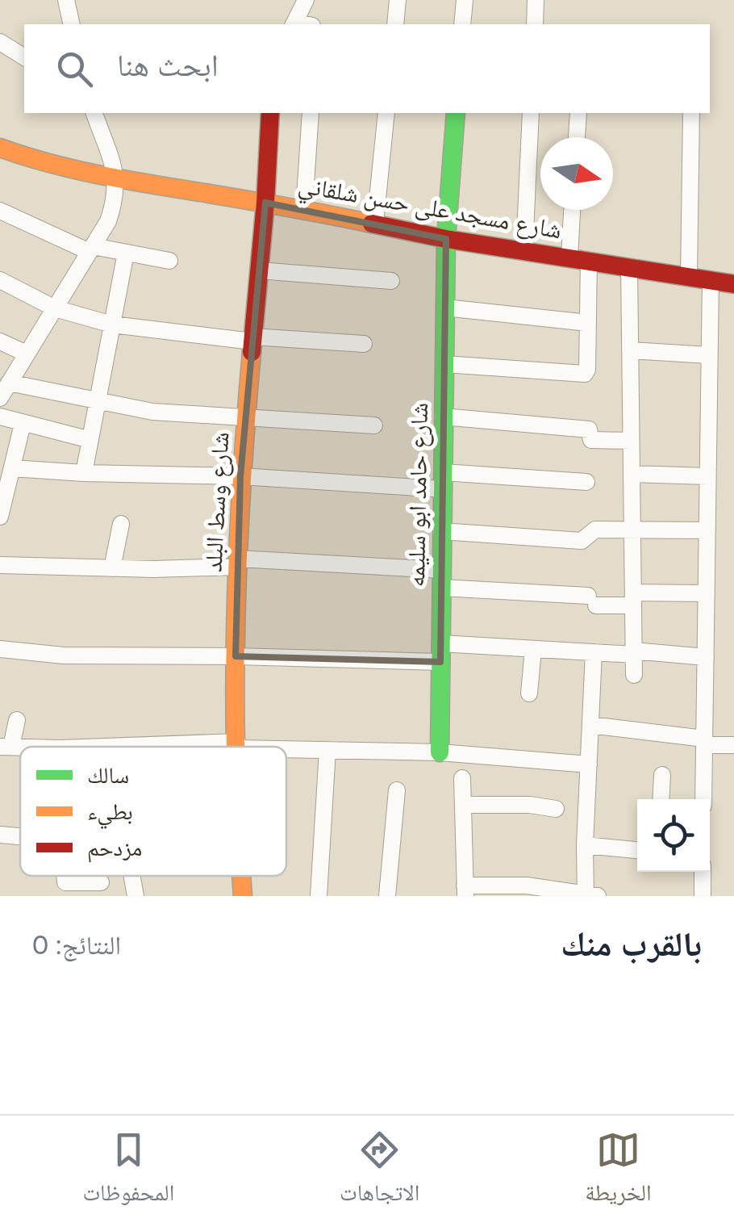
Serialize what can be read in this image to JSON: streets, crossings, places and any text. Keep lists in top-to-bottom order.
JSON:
{
  "streets": {
    "street": ["شارع مسجد على حسن شلقاني", "شارع حامد ابو سليمه", "شارع وسط البلد"]
  },
  "crossings": [
    ["شارع مسجد على حسن شلقاني", "شارع حامد ابو سليمه"],
    ["شارع مسجد على حسن شلقاني", "شارع وسط البلد"]
  ],
  "legend": ["سالك", "بطيء", "مزدحم"],
  "north": "right",
  "page": {
    "search": "ابحث هنا",
    "heading": ["بالقرب منك", "النتائج: 0"],
    "nav": ["الخريطة", "الاتجاهات", "المحفوظات"]
  }
}
